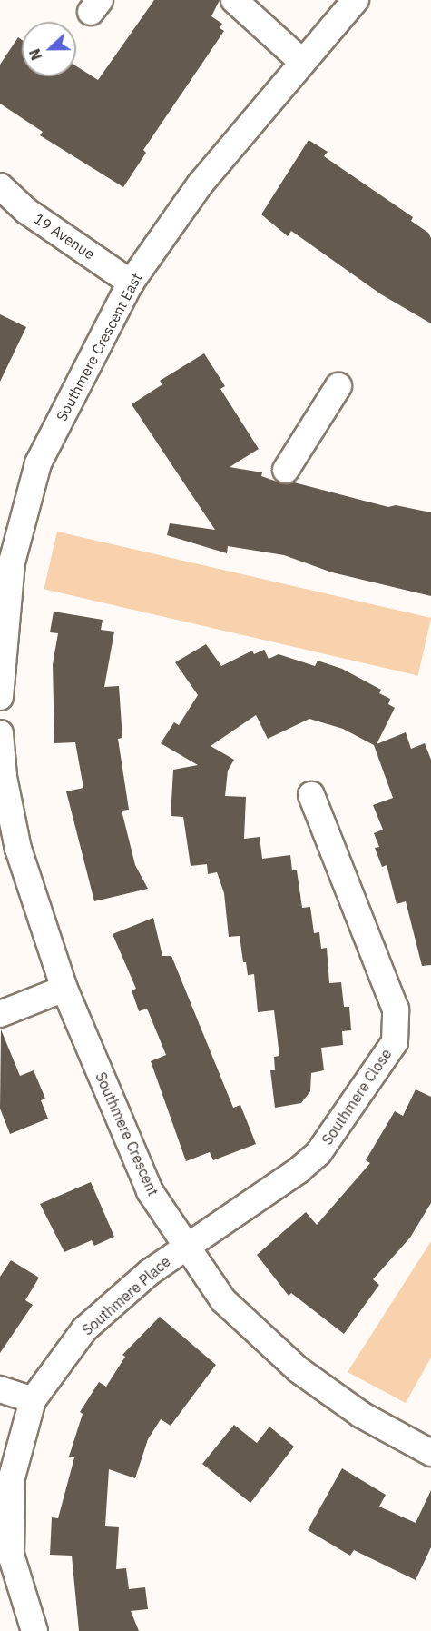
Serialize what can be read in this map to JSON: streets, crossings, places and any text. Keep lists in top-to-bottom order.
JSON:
{
  "streets": {
    "street": [
      "19 Avenue",
      "Southmere Crescent East",
      "Southmere Close",
      "Southmere Crescent",
      "Southmere Place"
    ]
  },
  "crossings": [
    ["19 Avenue", "Southmere Crescent East"],
    ["Southmere Close", "Southmere Crescent"],
    ["Southmere Close", "Southmere Place"],
    ["Southmere Crescent", "Southmere Place"]
  ],
  "north": "left"
}
